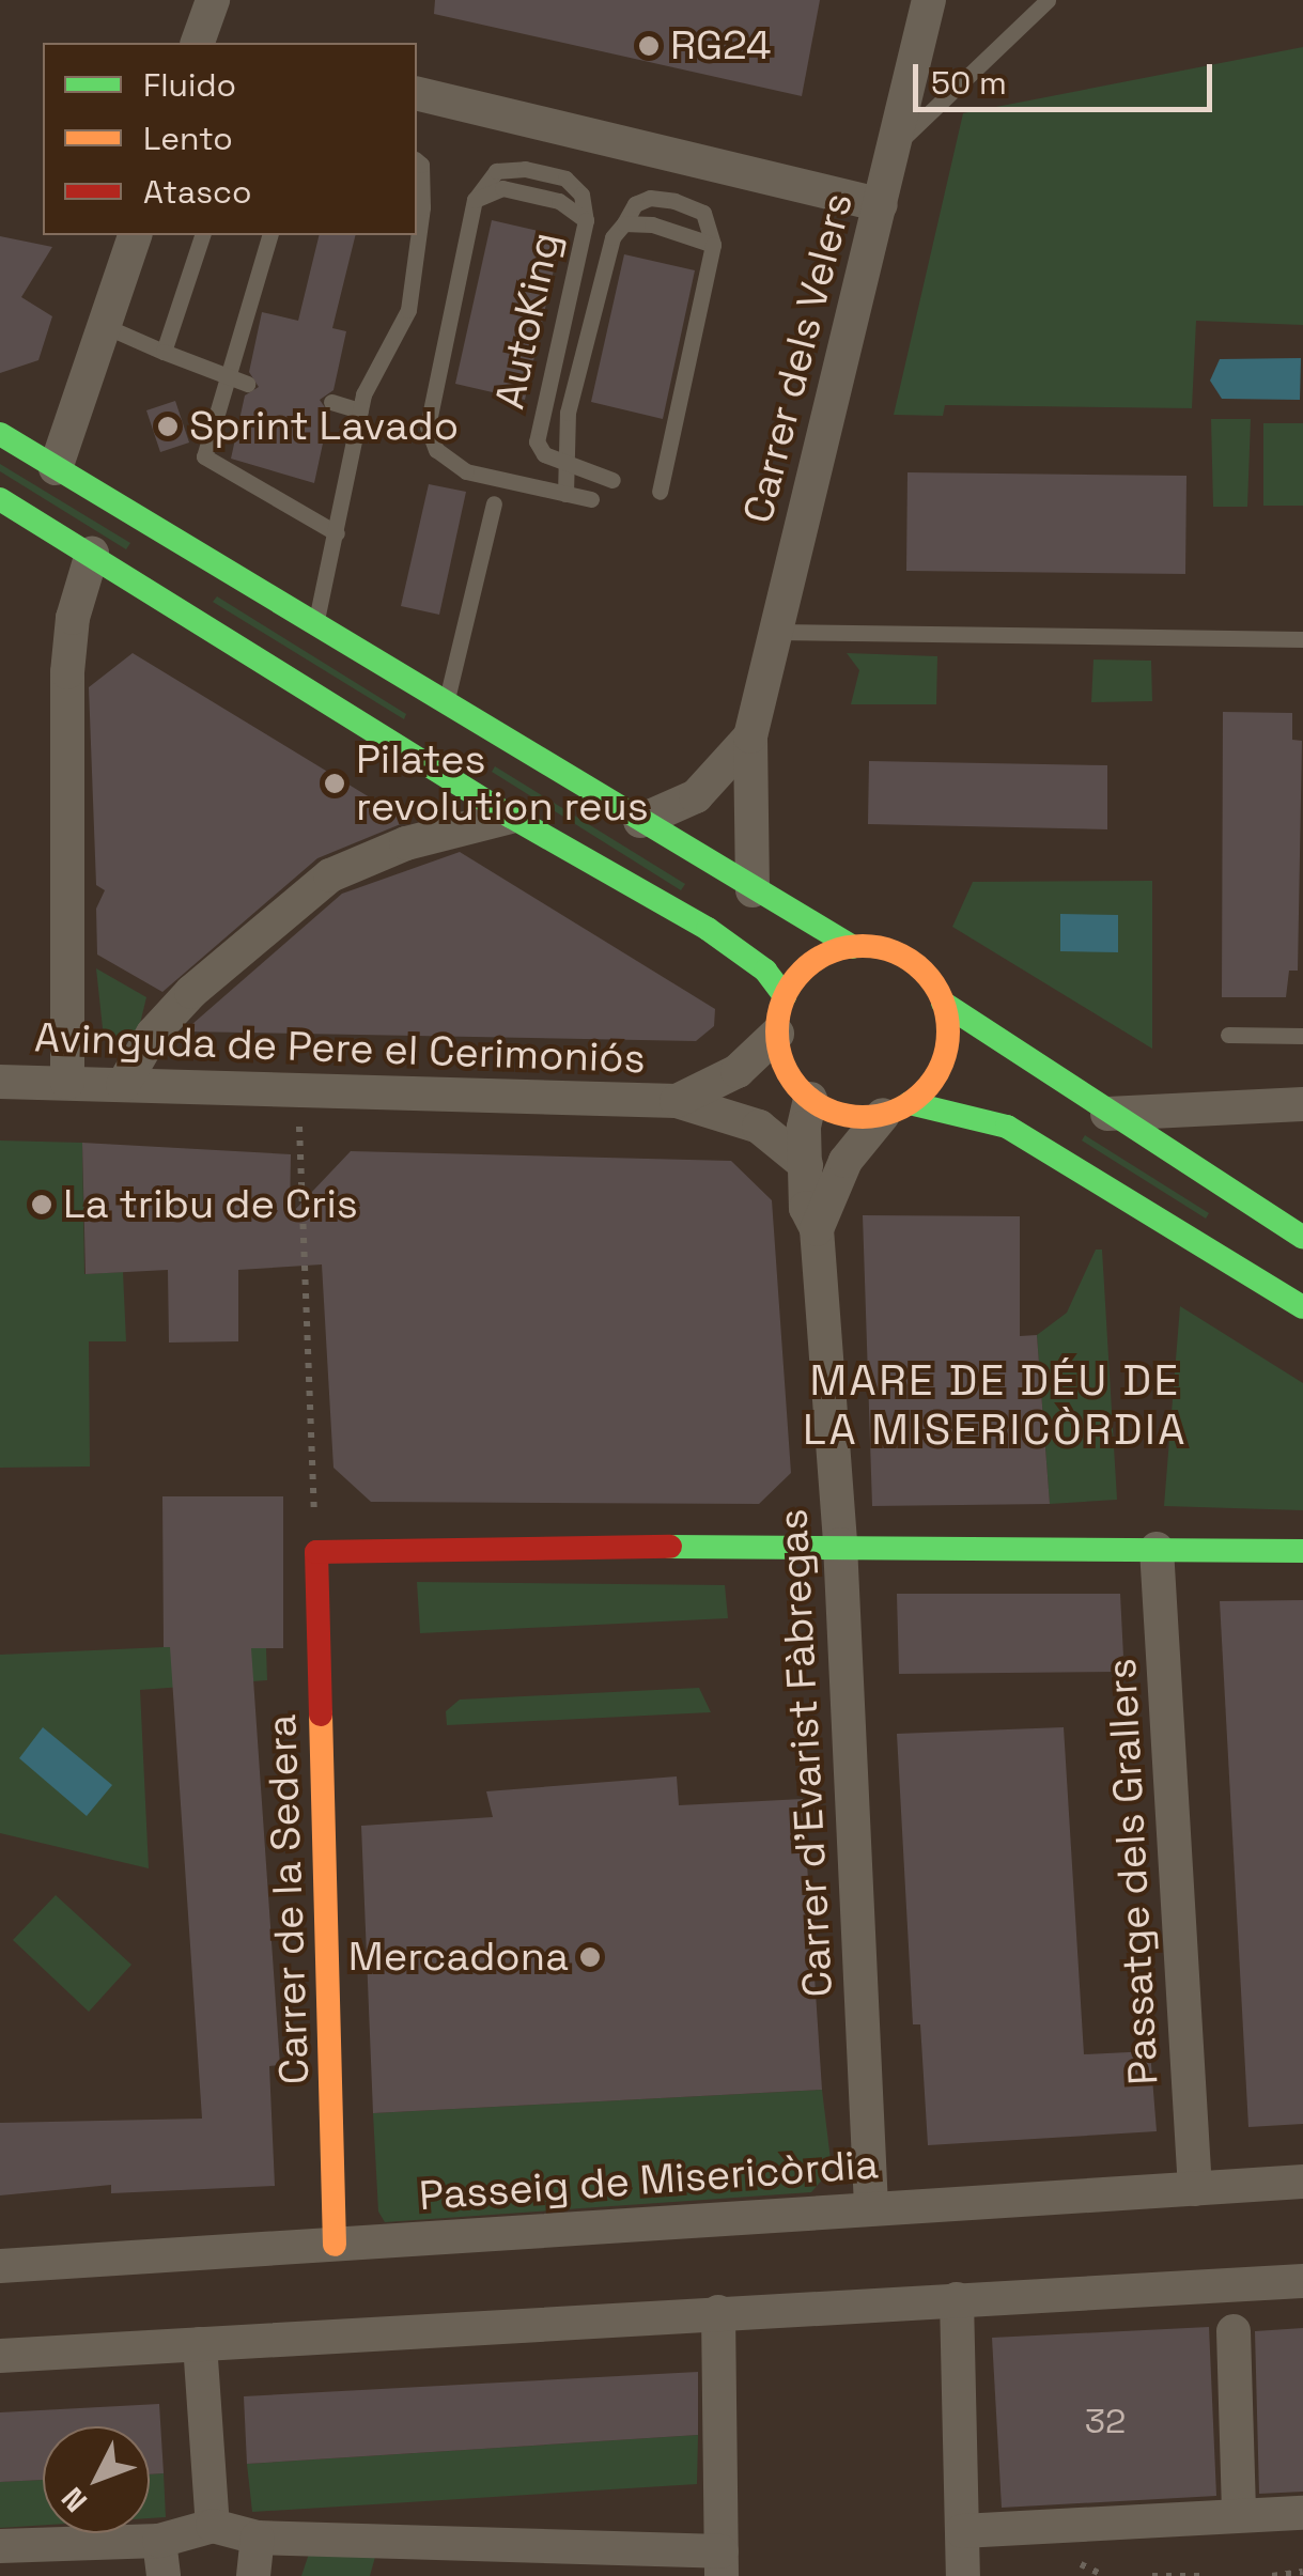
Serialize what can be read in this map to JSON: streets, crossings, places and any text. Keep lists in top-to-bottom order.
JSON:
{
  "streets": {
    "main road": ["Carrer de la Sedera"],
    "street": [
      "Carrer dels Velers",
      "Avinguda de Pere el Cerimoniós",
      "Carrer d'Evarist Fàbregas",
      "Passatge dels Grallers",
      "Passeig de Misericòrdia"
    ],
    "lane": ["AutoKing"]
  },
  "crossings": [
    ["Avinguda de Pere el Cerimoniós", "Carrer d'Evarist Fàbregas"],
    ["Carrer d'Evarist Fàbregas", "Passeig de Misericòrdia"],
    ["Passatge dels Grallers", "Passeig de Misericòrdia"],
    ["Carrer de la Sedera", "Passeig de Misericòrdia"]
  ],
  "districts": ["MARE DE DÉU DE LA MISERICÒRDIA"],
  "places": [
    "RG24",
    "Sprint Lavado",
    "Pilates revolution reus",
    "La tribu de Cris",
    "Mercadona"
  ],
  "house_numbers": ["32"],
  "legend": ["Fluido", "Lento", "Atasco"],
  "scale_bar": "50 m",
  "north": "bottom left"
}
